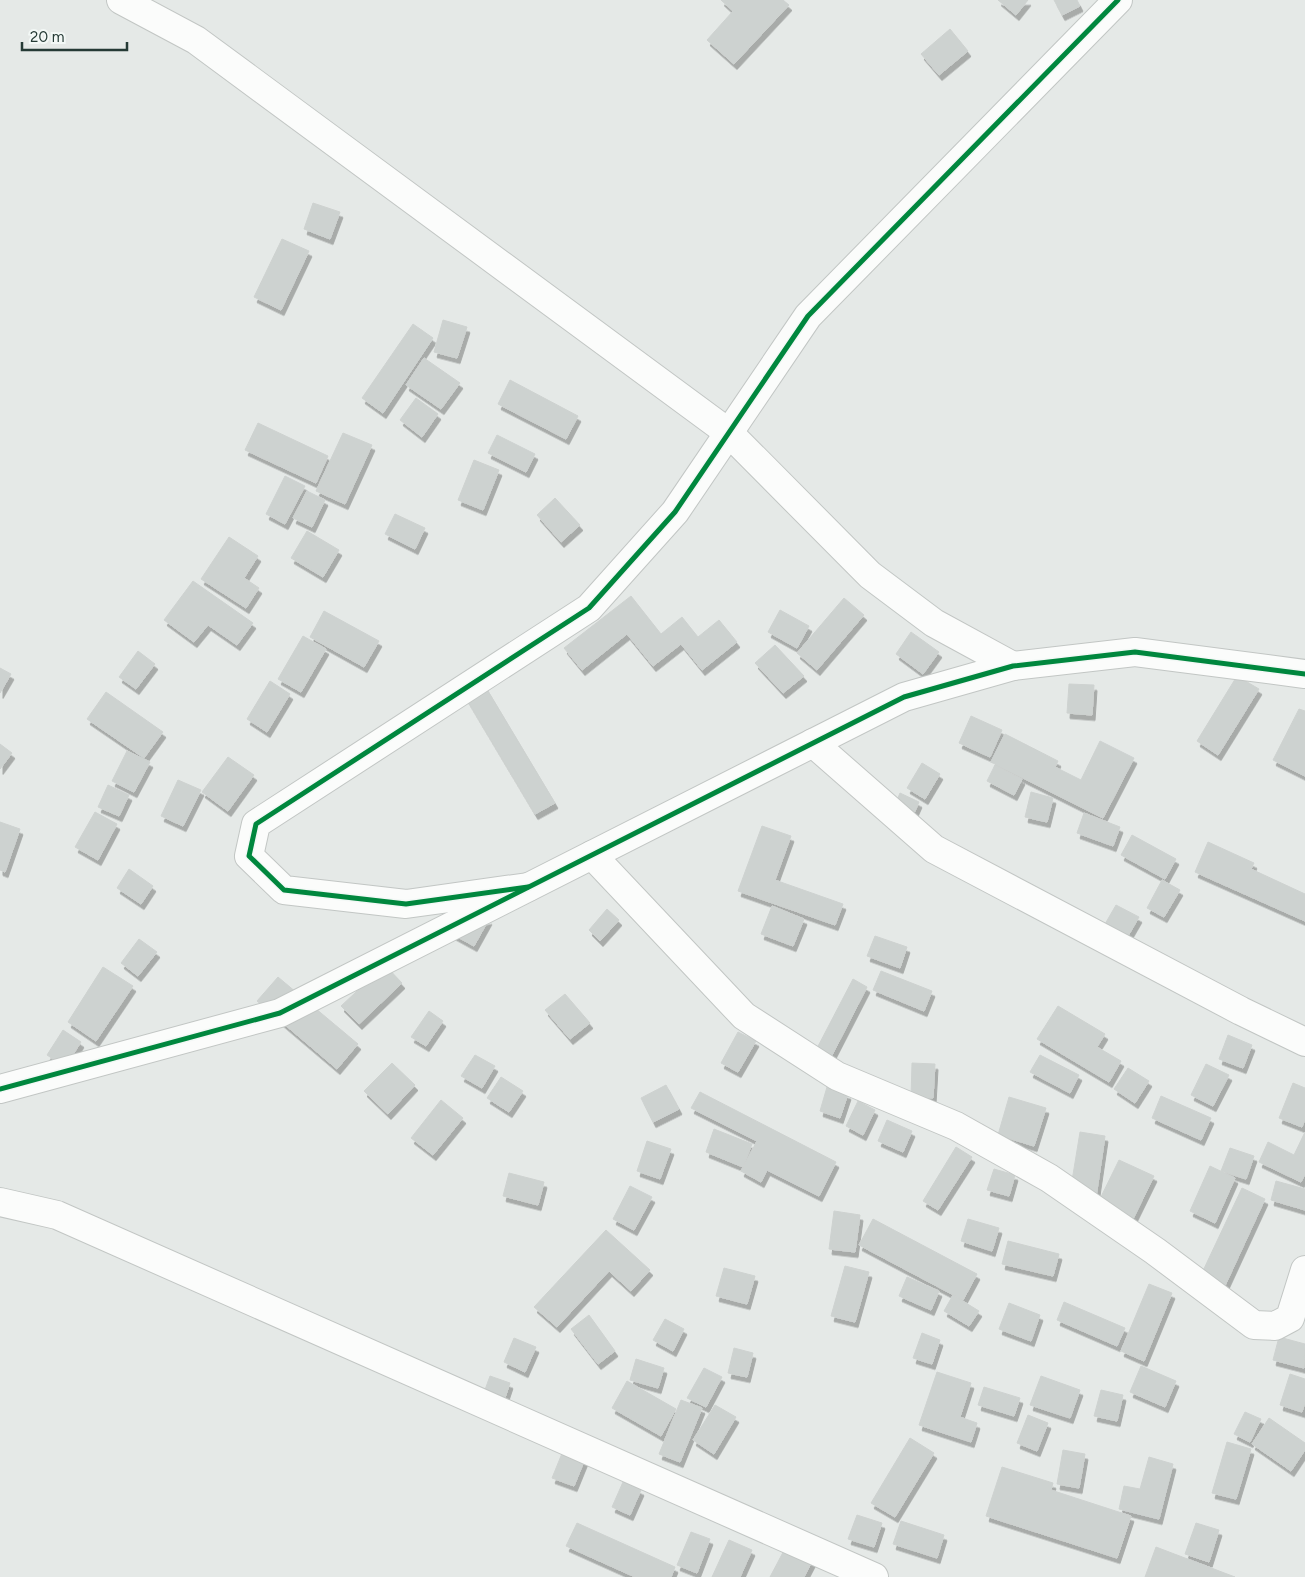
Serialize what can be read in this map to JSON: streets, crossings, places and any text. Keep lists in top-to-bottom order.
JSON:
{
  "scale_bar": "20 m"
}
